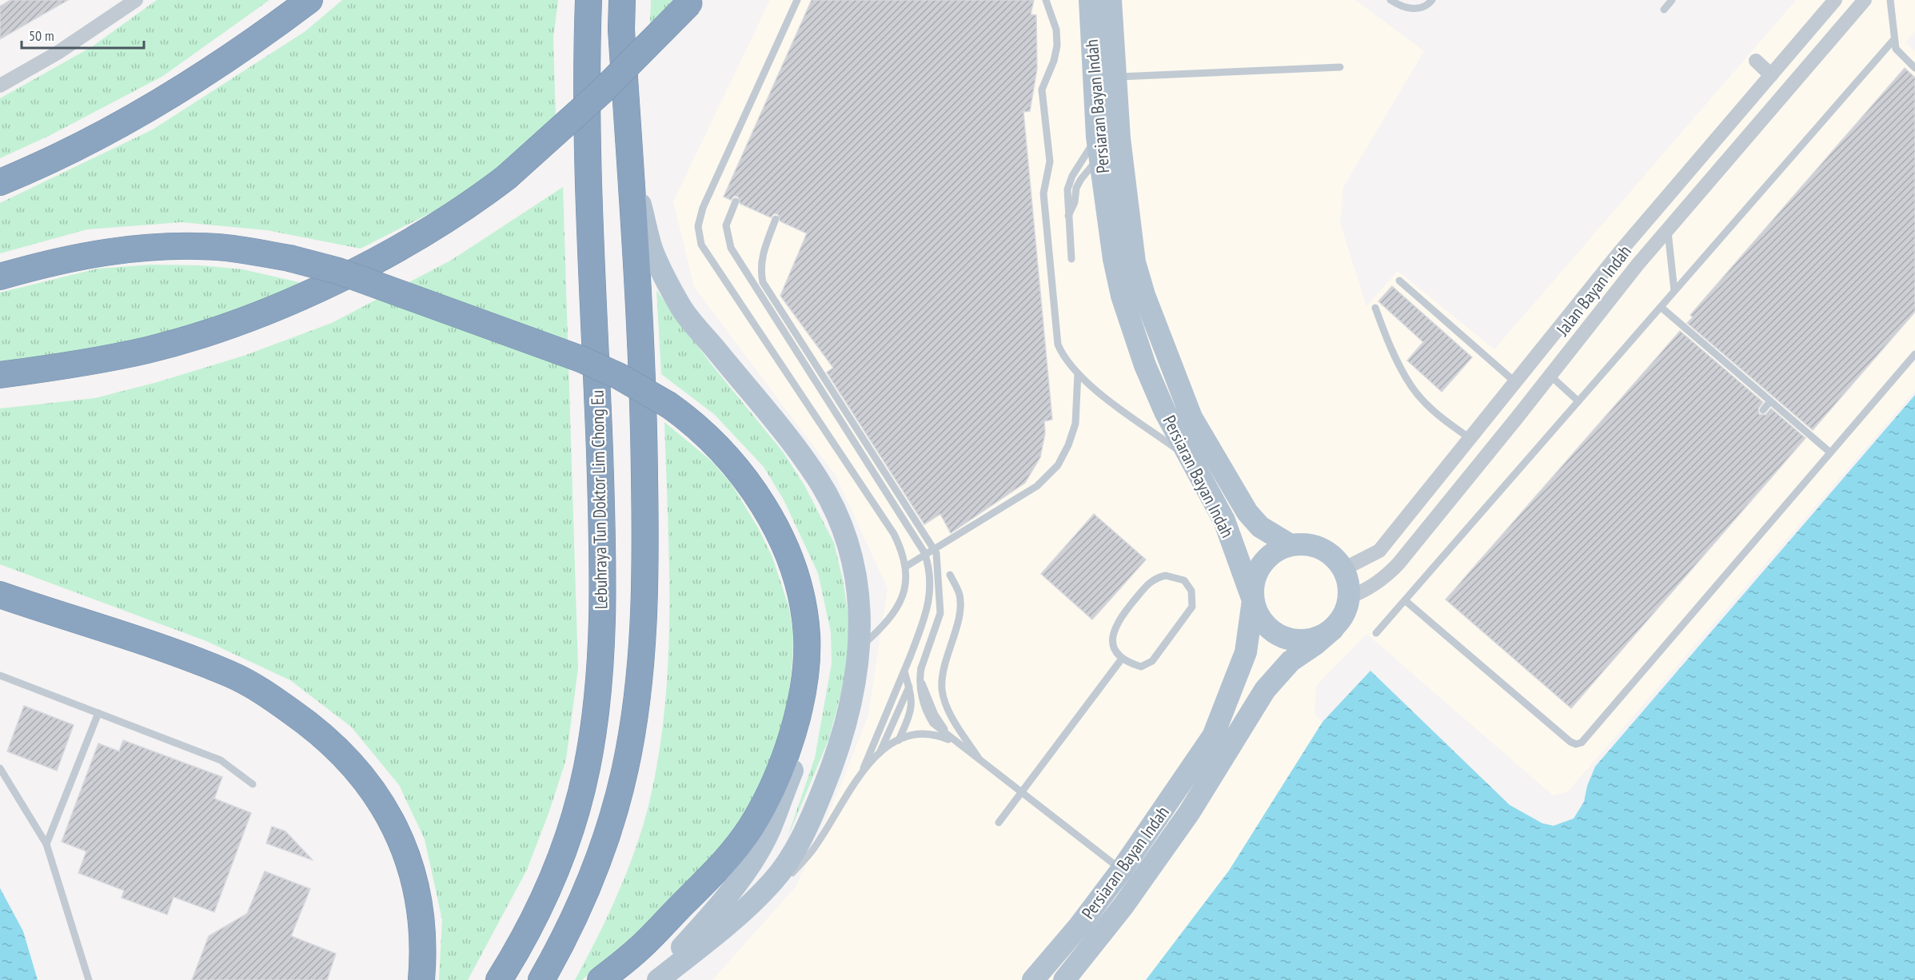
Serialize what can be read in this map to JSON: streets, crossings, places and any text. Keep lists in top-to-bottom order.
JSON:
{
  "streets": {
    "highway": ["Lebuhraya Tun Doktor Lim Chong Eu"],
    "main road": ["Persiaran Bayan Indah"],
    "street": ["Jalan Bayan Indah"]
  },
  "crossings": [
    ["Persiaran Bayan Indah", "Jalan Bayan Indah"]
  ],
  "scale_bar": "50 m"
}
